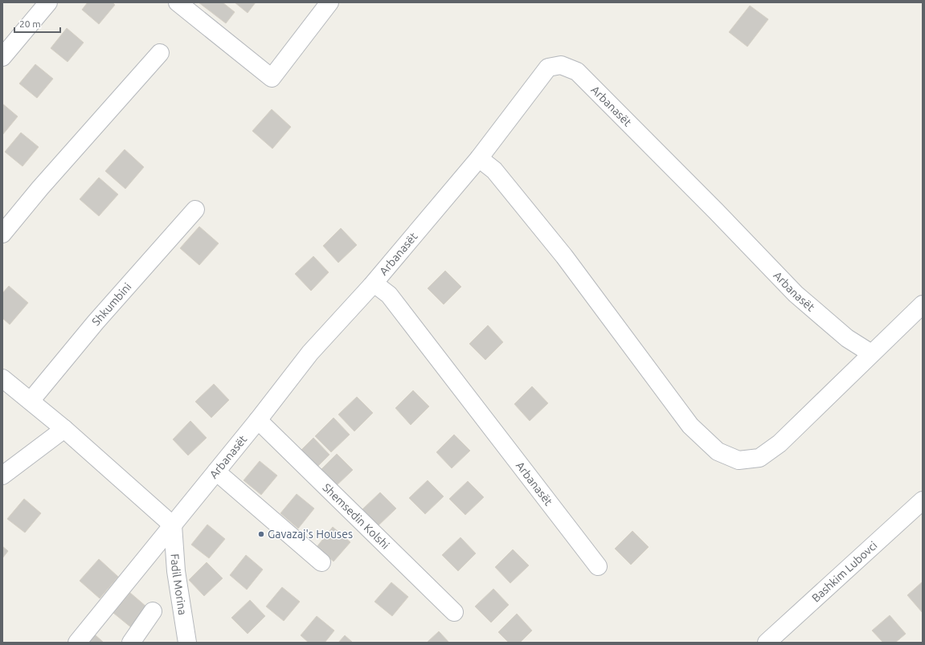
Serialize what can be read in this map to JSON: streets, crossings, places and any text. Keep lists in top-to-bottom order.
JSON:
{
  "streets": {
    "street": [
      "Arbanasët",
      "Shkumbini",
      "Shemsedin Kolshi",
      "Bashkim Lubovci",
      "Fadil Morina"
    ]
  },
  "crossings": [
    ["Arbanasët", "Shemsedin Kolshi"],
    ["Arbanasët", "Fadil Morina"]
  ],
  "places": ["Gavazaj's Houses"],
  "scale_bar": "20 m"
}
